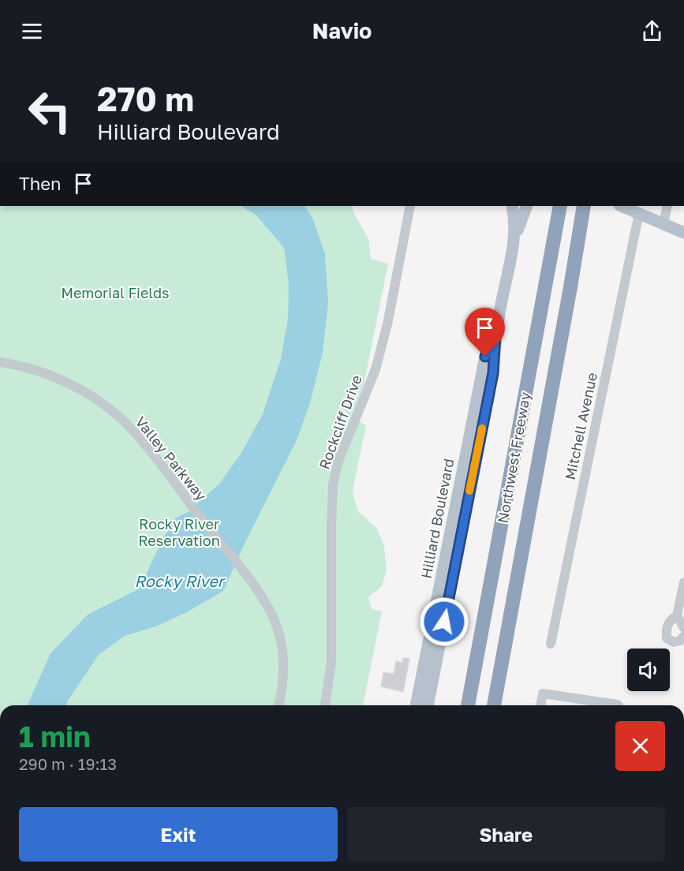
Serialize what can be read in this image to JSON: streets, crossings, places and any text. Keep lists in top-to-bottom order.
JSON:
{
  "streets": {
    "highway": ["Northwest Freeway"],
    "main road": ["Hilliard Boulevard"],
    "street": ["Rockcliff Drive", "Mitchell Avenue", "Valley Parkway"]
  },
  "water": ["Rocky River"],
  "parks": ["Memorial Fields", "Rocky River Reservation"],
  "page": {
    "header": "Navio",
    "turn": ["270 m", "Hilliard Boulevard"],
    "then": "Then",
    "heading": ["1 min", "290 m · 19:13"],
    "buttons": ["Exit", "Share"]
  }
}
